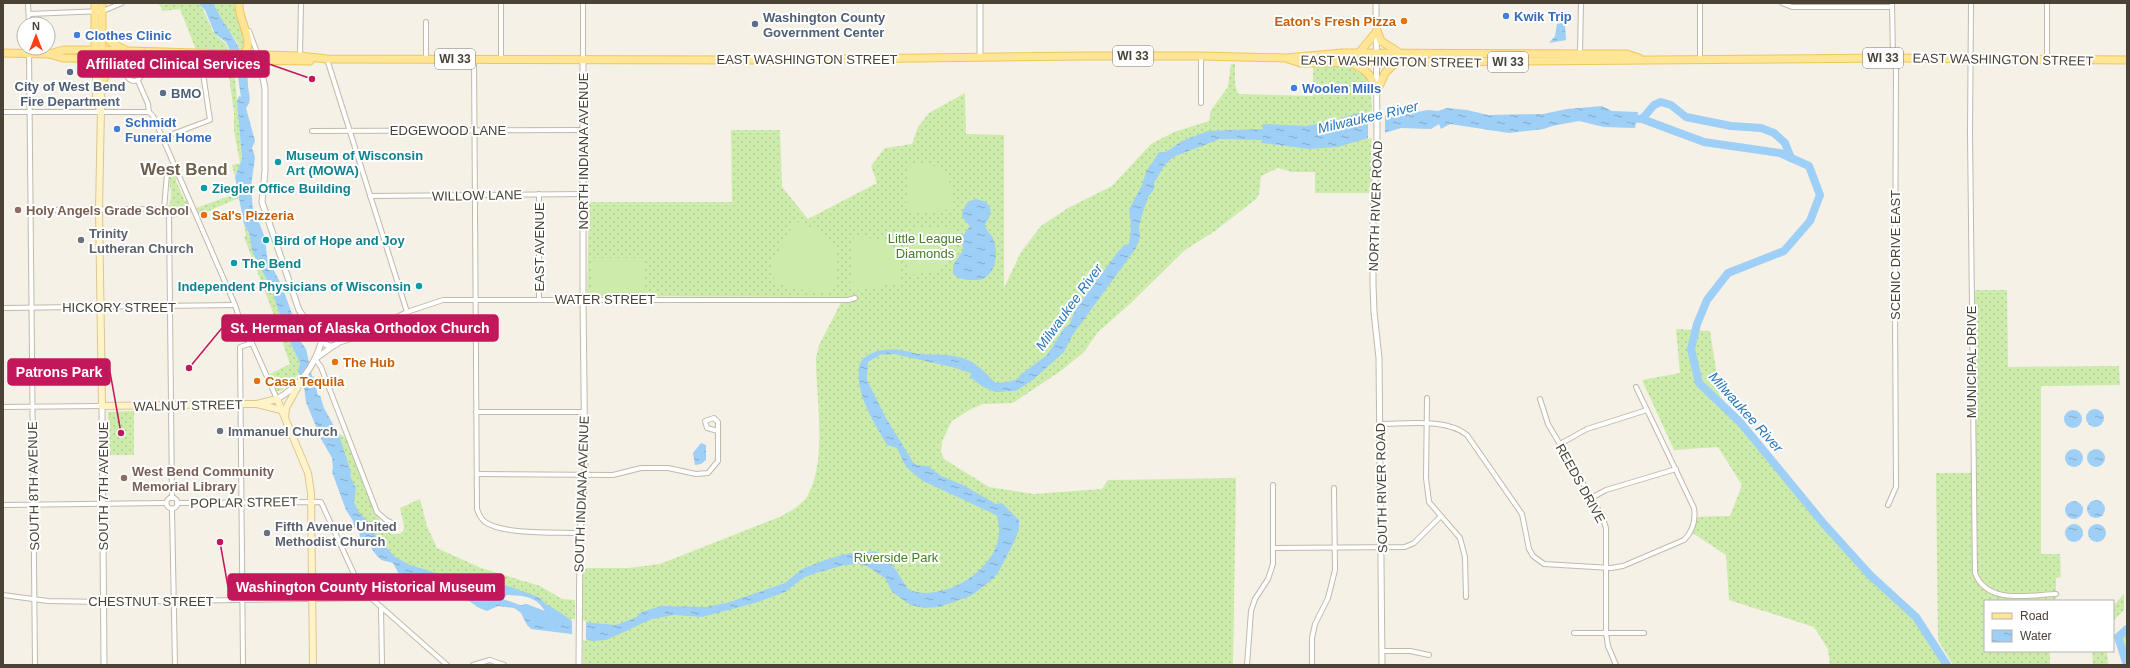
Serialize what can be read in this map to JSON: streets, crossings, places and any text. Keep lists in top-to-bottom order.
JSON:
{
  "streets": {
    "main road": [
      "WI 33",
      "EAST WASHINGTON STREET",
      "WALNUT STREET",
      "SOUTH 7TH AVENUE"
    ],
    "street": [
      "EDGEWOOD LANE",
      "NORTH INDIANA AVENUE",
      "WILLOW LANE",
      "NORTH RIVER ROAD",
      "EAST AVENUE",
      "SCENIC DRIVE EAST",
      "WATER STREET",
      "HICKORY STREET",
      "MUNICIPAL DRIVE",
      "REEDS DRIVE",
      "SOUTH 8TH AVENUE",
      "SOUTH RIVER ROAD",
      "SOUTH INDIANA AVENUE",
      "POPLAR STREET",
      "CHESTNUT STREET"
    ]
  },
  "crossings": [
    ["WI 33", "EAST WASHINGTON STREET"],
    ["EAST WASHINGTON STREET", "NORTH INDIANA AVENUE"],
    ["EAST WASHINGTON STREET", "NORTH RIVER ROAD"],
    ["EAST WASHINGTON STREET", "SCENIC DRIVE EAST"],
    ["EAST WASHINGTON STREET", "MUNICIPAL DRIVE"],
    ["EDGEWOOD LANE", "NORTH INDIANA AVENUE"],
    ["NORTH INDIANA AVENUE", "WILLOW LANE"],
    ["NORTH INDIANA AVENUE", "WATER STREET"],
    ["NORTH INDIANA AVENUE", "SOUTH INDIANA AVENUE"],
    ["WILLOW LANE", "EAST AVENUE"],
    ["NORTH RIVER ROAD", "SOUTH RIVER ROAD"],
    ["EAST AVENUE", "WATER STREET"],
    ["WATER STREET", "SOUTH INDIANA AVENUE"],
    ["HICKORY STREET", "SOUTH 8TH AVENUE"],
    ["HICKORY STREET", "SOUTH 7TH AVENUE"],
    ["WALNUT STREET", "SOUTH 8TH AVENUE"],
    ["WALNUT STREET", "SOUTH 7TH AVENUE"],
    ["SOUTH 8TH AVENUE", "CHESTNUT STREET"],
    ["SOUTH 7TH AVENUE", "CHESTNUT STREET"]
  ],
  "districts": ["West Bend"],
  "water": ["Milwaukee River"],
  "parks": ["Little League Diamonds", "Riverside Park"],
  "places": [
    "Kwik Trip",
    "Eaton's Fresh Pizza",
    "Washington County Government Center",
    "Clothes Clinic",
    "City of West Bend Fire Department",
    "Affiliated Clinical Services",
    "Woolen Mills",
    "BMO",
    "Schmidt Funeral Home",
    "Museum of Wisconsin Art (MOWA)",
    "Ziegler Office Building",
    "Holy Angels Grade School",
    "Sal's Pizzeria",
    "Trinity Lutheran Church",
    "Bird of Hope and Joy",
    "The Bend",
    "Independent Physicians of Wisconsin",
    "The Hub",
    "St. Herman of Alaska Orthodox Church",
    "Casa Tequila",
    "Immanuel Church",
    "Patrons Park",
    "West Bend Community Memorial Library",
    "Fifth Avenue United Methodist Church",
    "Washington County Historical Museum"
  ],
  "legend": ["Road", "Water"],
  "north": "top"
}
